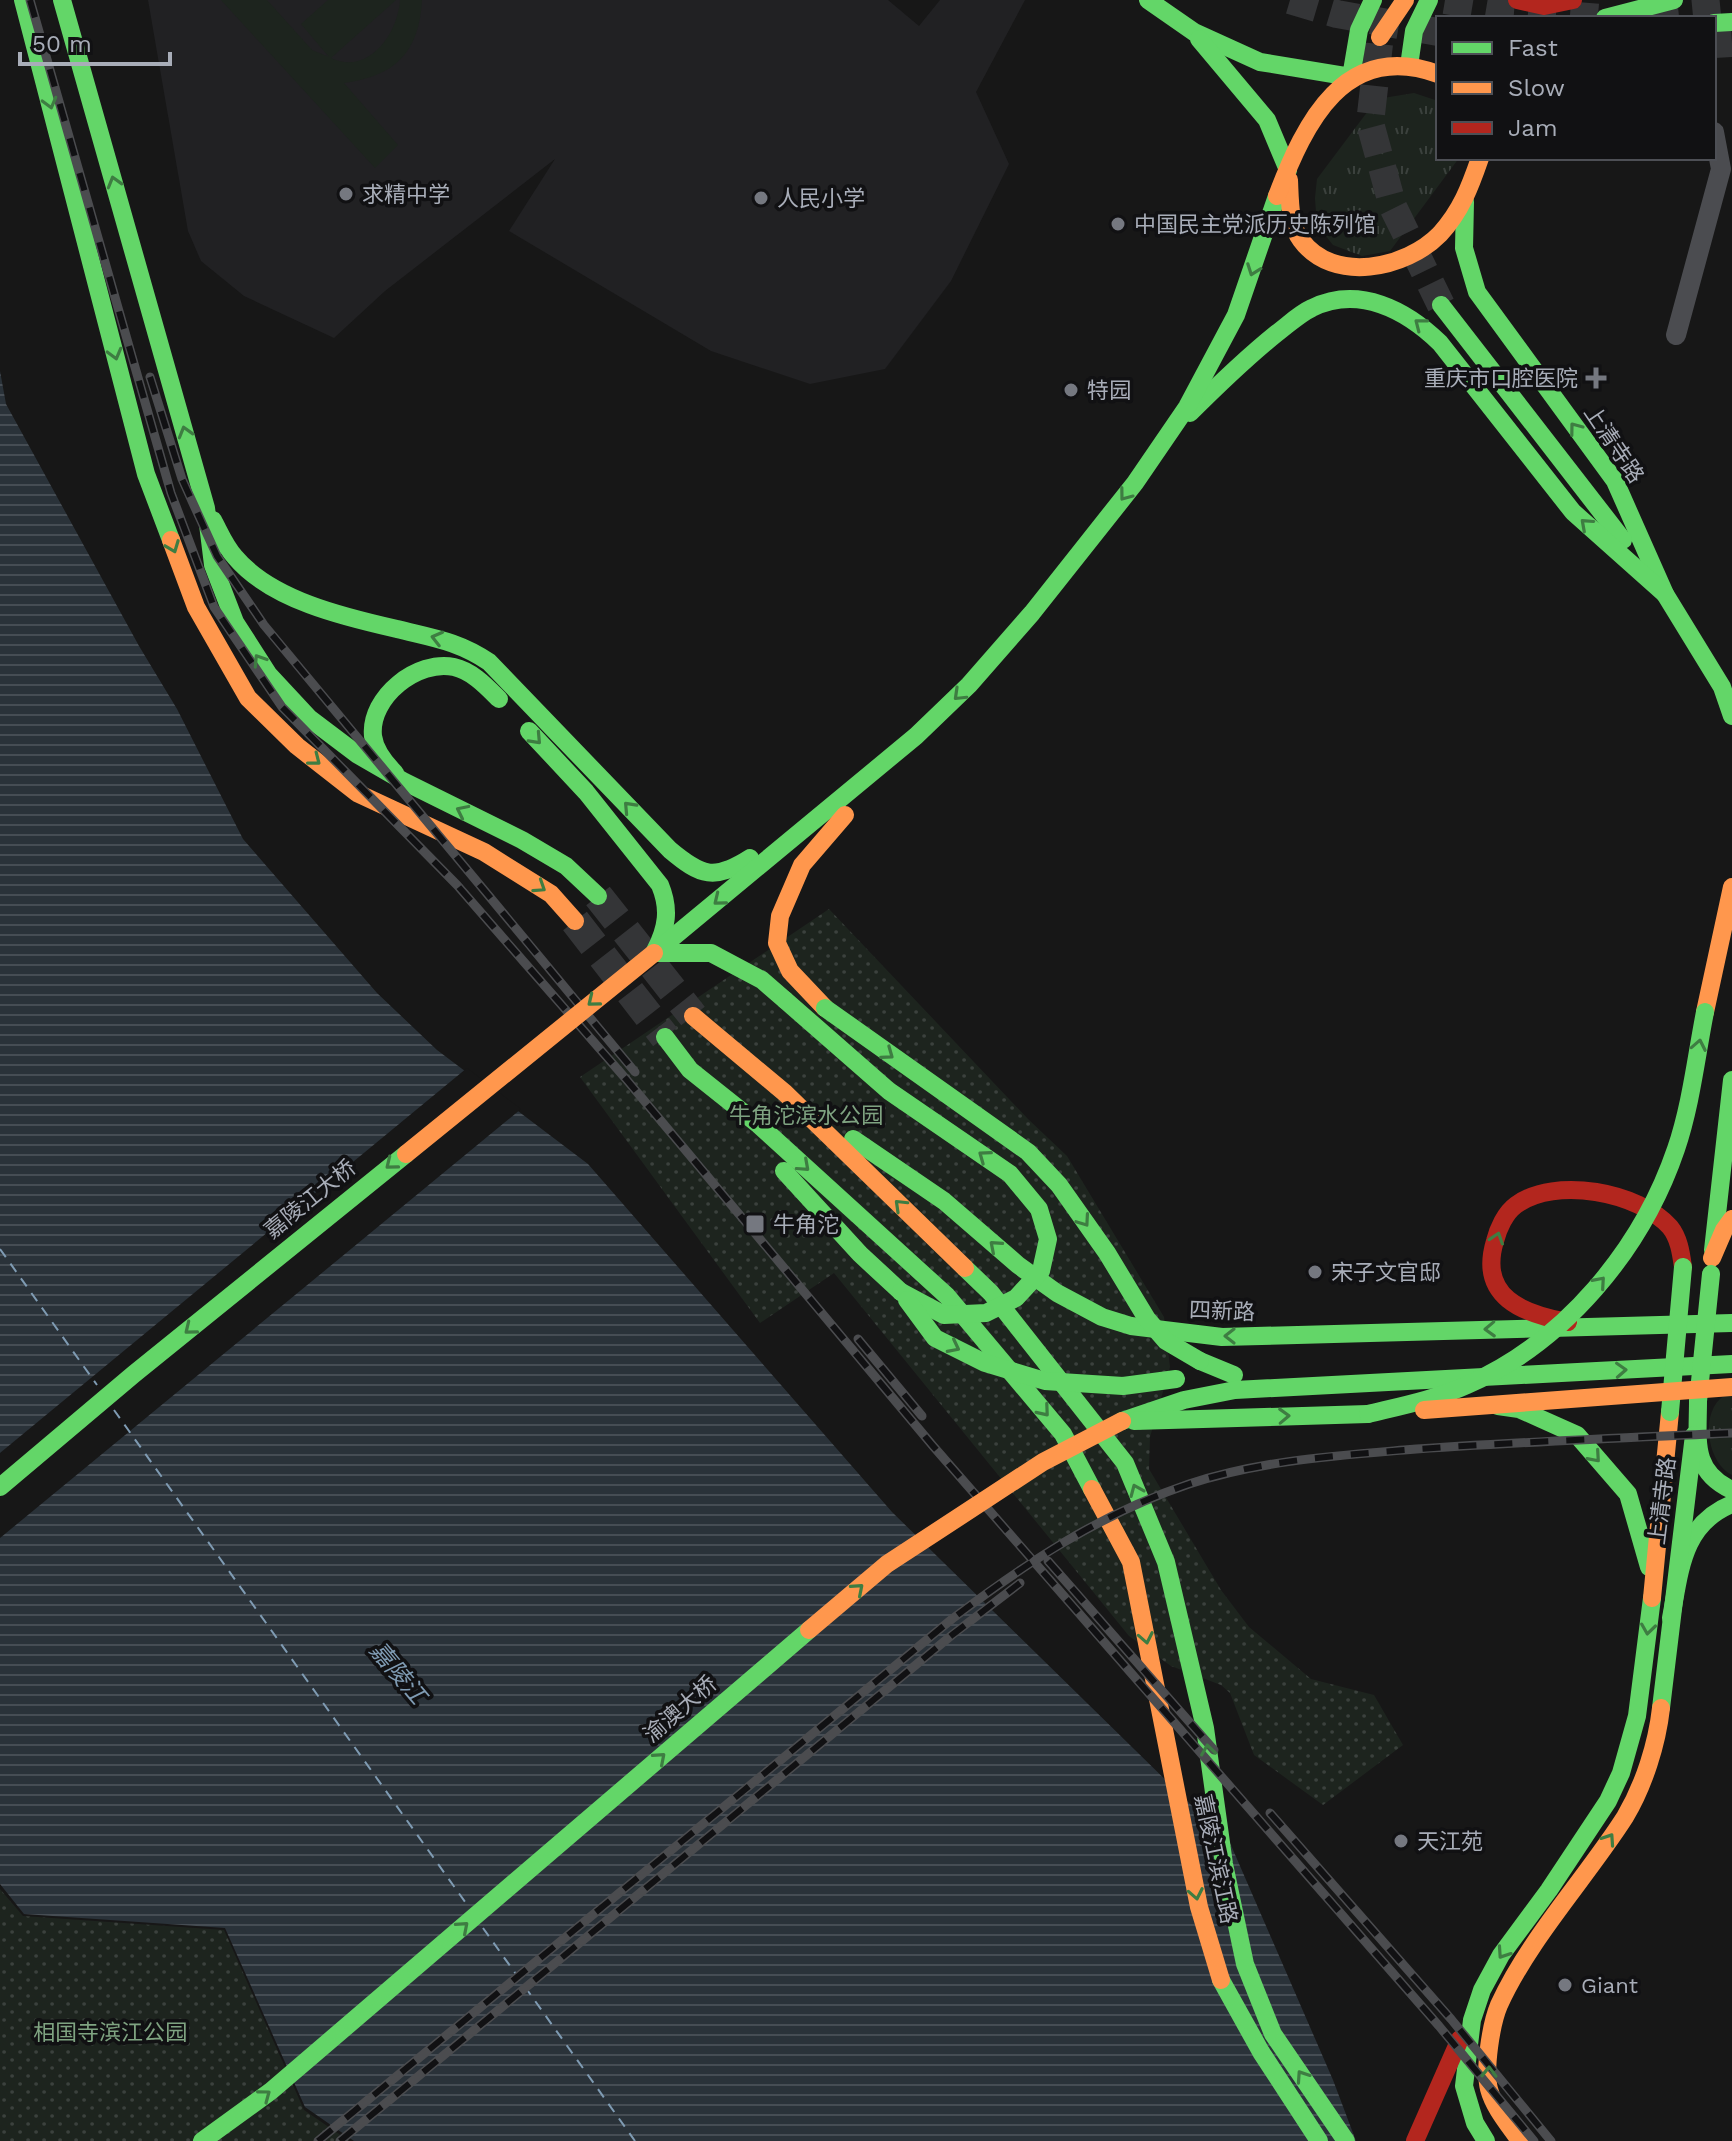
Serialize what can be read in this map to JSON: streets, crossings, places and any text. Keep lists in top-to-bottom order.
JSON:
{
  "streets": {
    "main road": [
      "上清寺路",
      "嘉陵江大桥",
      "四新路",
      "渝澳大桥",
      "嘉陵江滨江路"
    ]
  },
  "crossings": [
    ["上清寺路", "四新路"],
    ["四新路", "嘉陵江滨江路"]
  ],
  "one_way": ["嘉陵江大桥", "渝澳大桥"],
  "water": ["嘉陵江"],
  "parks": ["牛角沱滨水公园", "相国寺滨江公园"],
  "places": {
    "other": [
      "求精中学",
      "人民小学",
      "中国民主党派历史陈列馆",
      "特园",
      "宋子文官邸",
      "天江苑",
      "Giant"
    ],
    "health": ["重庆市口腔医院"],
    "transit": ["牛角沱"]
  },
  "legend": ["Fast", "Slow", "Jam"],
  "scale_bar": "50 m"
}
